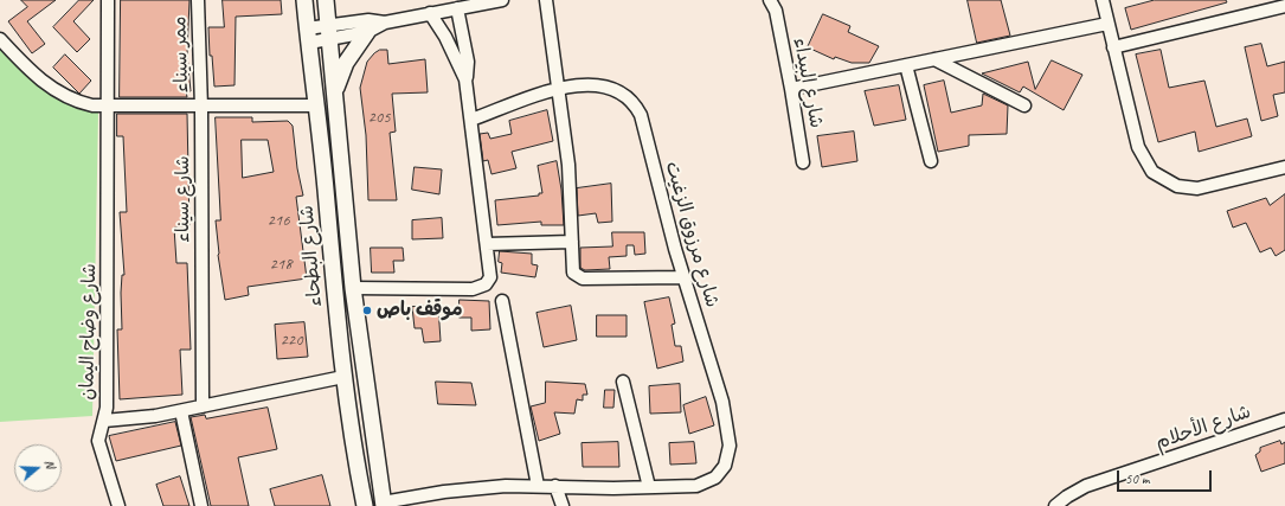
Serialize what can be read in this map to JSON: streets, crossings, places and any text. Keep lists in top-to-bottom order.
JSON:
{
  "streets": {
    "street": [
      "ممر سيناء",
      "شارع البيداء",
      "شارع سيناء",
      "شارع مرزوق الزغيت",
      "شارع البطحاء",
      "شارع وضاح اليمان",
      "شارع الأحلام"
    ]
  },
  "crossings": [
    ["ممر سيناء", "شارع سيناء"],
    ["شارع سيناء", "شارع وضاح اليمان"],
    ["شارع مرزوق الزغيت", "شارع البطحاء"],
    ["شارع البطحاء", "شارع وضاح اليمان"]
  ],
  "places": ["موقف باص"],
  "house_numbers": [
    "205",
    "216",
    "218",
    "220"
  ],
  "scale_bar": "50 m",
  "north": "right"
}
